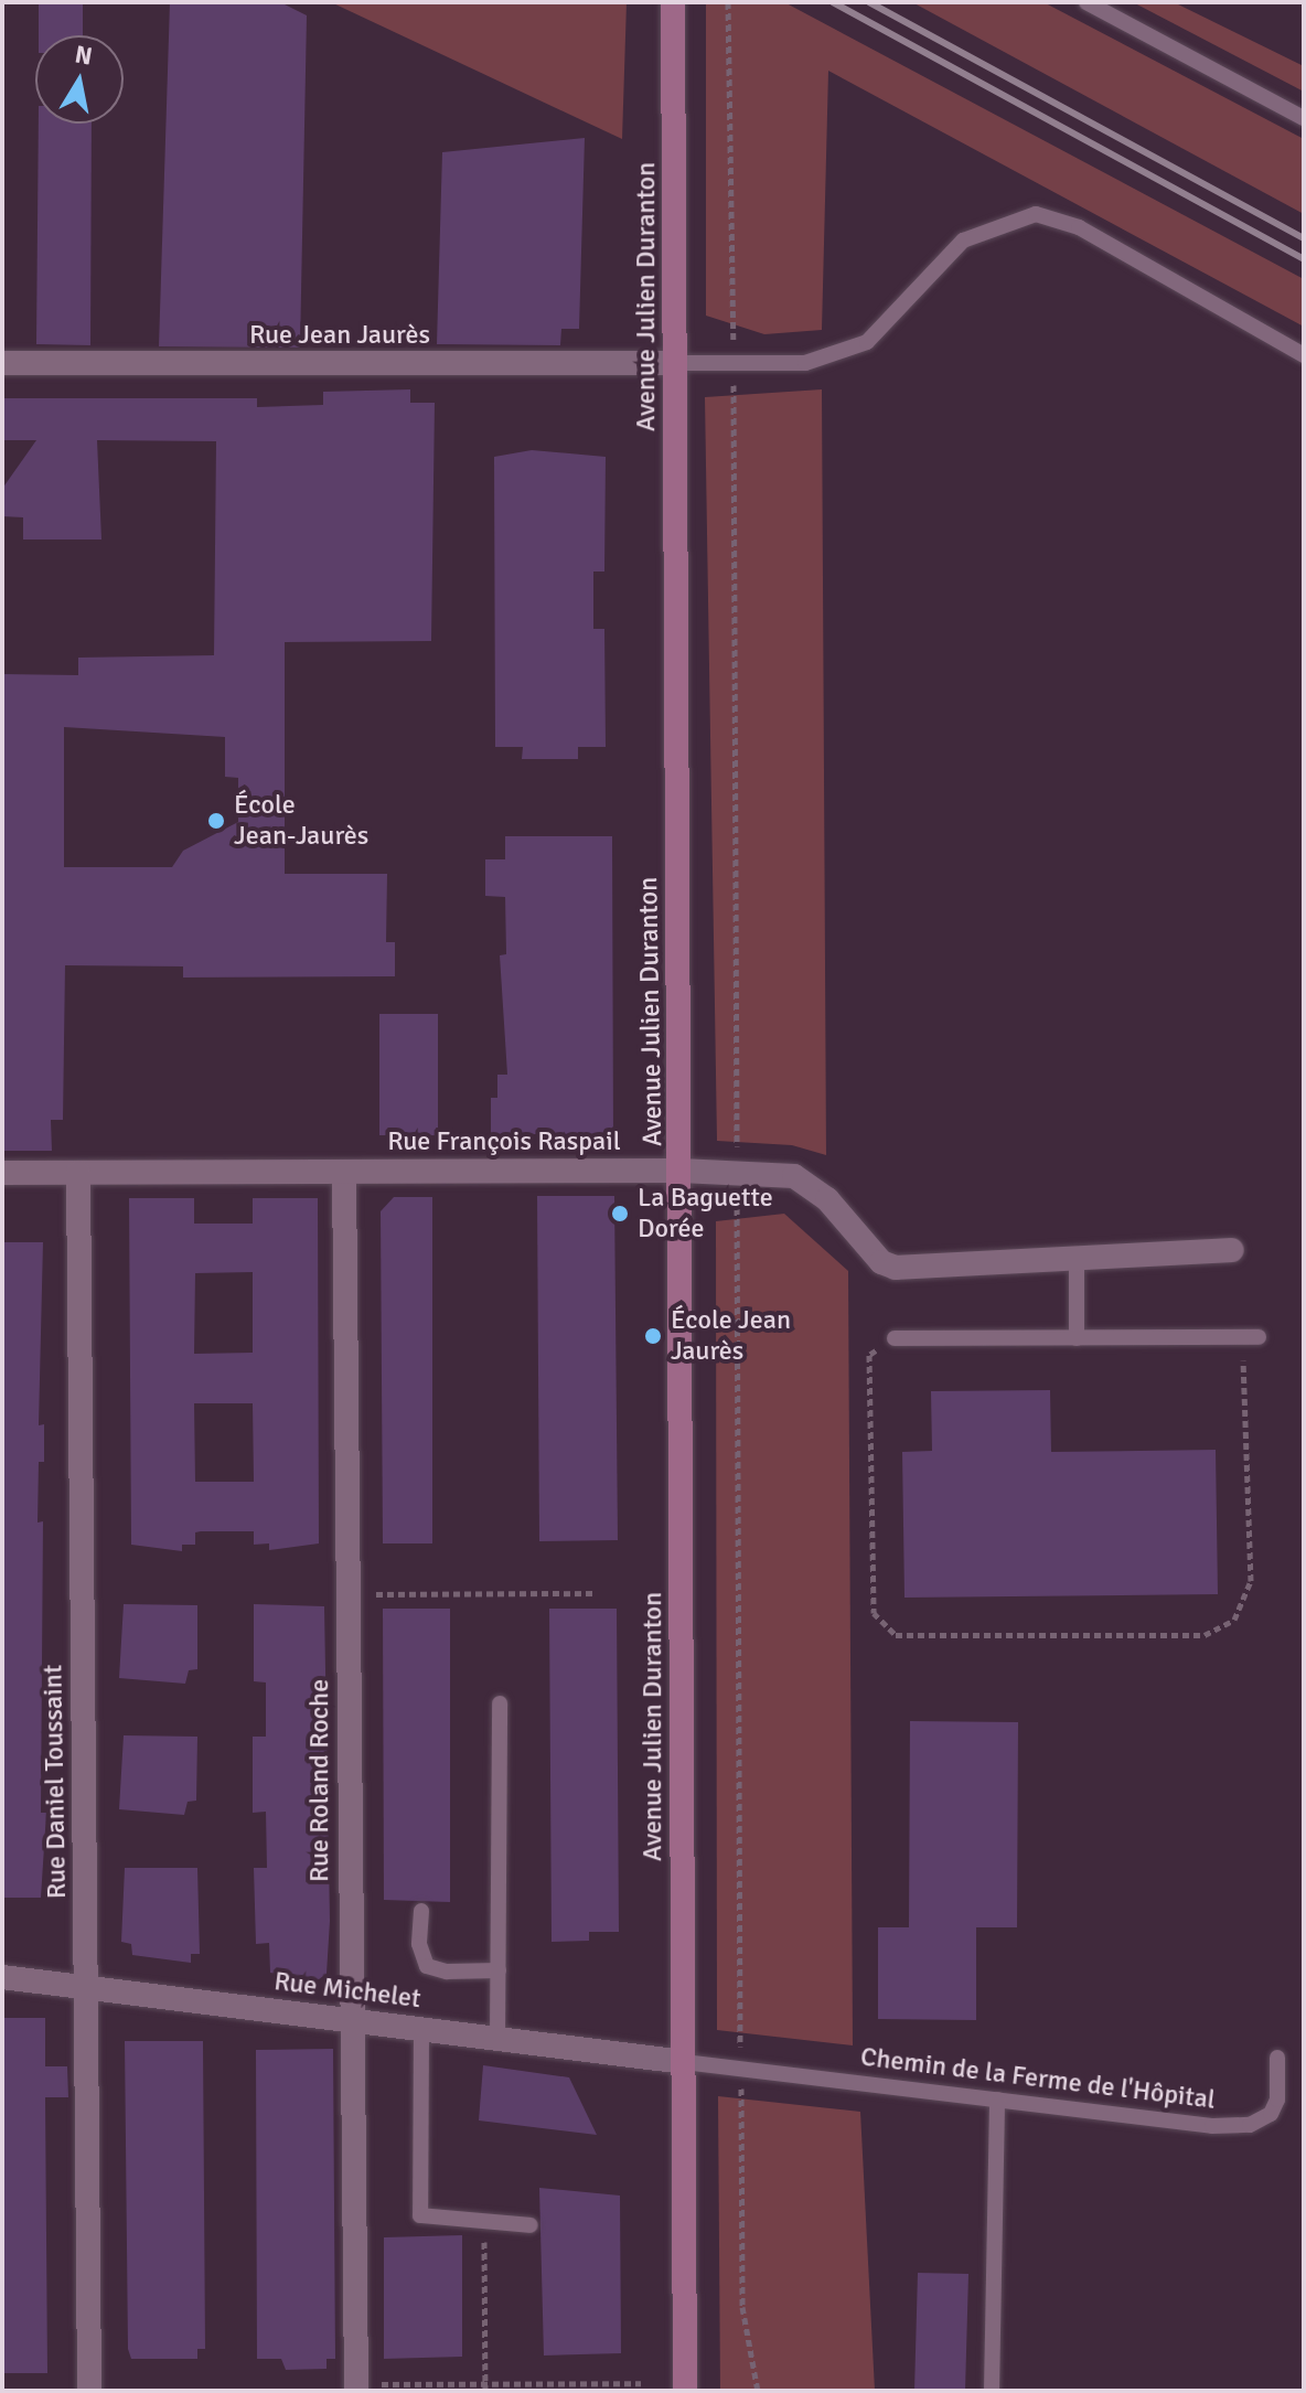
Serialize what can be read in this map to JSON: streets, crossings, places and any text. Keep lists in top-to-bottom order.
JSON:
{
  "streets": {
    "main road": ["Avenue Julien Duranton"],
    "street": [
      "Rue Jean Jaurès",
      "Rue François Raspail",
      "Rue Roland Roche",
      "Rue Daniel Toussaint",
      "Rue Michelet"
    ],
    "lane": ["Chemin de la Ferme de l'Hôpital"]
  },
  "crossings": [
    ["Avenue Julien Duranton", "Rue Jean Jaurès"],
    ["Avenue Julien Duranton", "Rue François Raspail"],
    ["Avenue Julien Duranton", "Rue Michelet"],
    ["Avenue Julien Duranton", "Chemin de la Ferme de l'Hôpital"],
    ["Rue François Raspail", "Rue Roland Roche"],
    ["Rue François Raspail", "Rue Daniel Toussaint"],
    ["Rue Roland Roche", "Rue Michelet"],
    ["Rue Daniel Toussaint", "Rue Michelet"],
    ["Rue Michelet", "Chemin de la Ferme de l'Hôpital"]
  ],
  "places": ["École Jean-Jaurès", "La Baguette Dorée", "École Jean Jaurès"],
  "north": "top"
}
